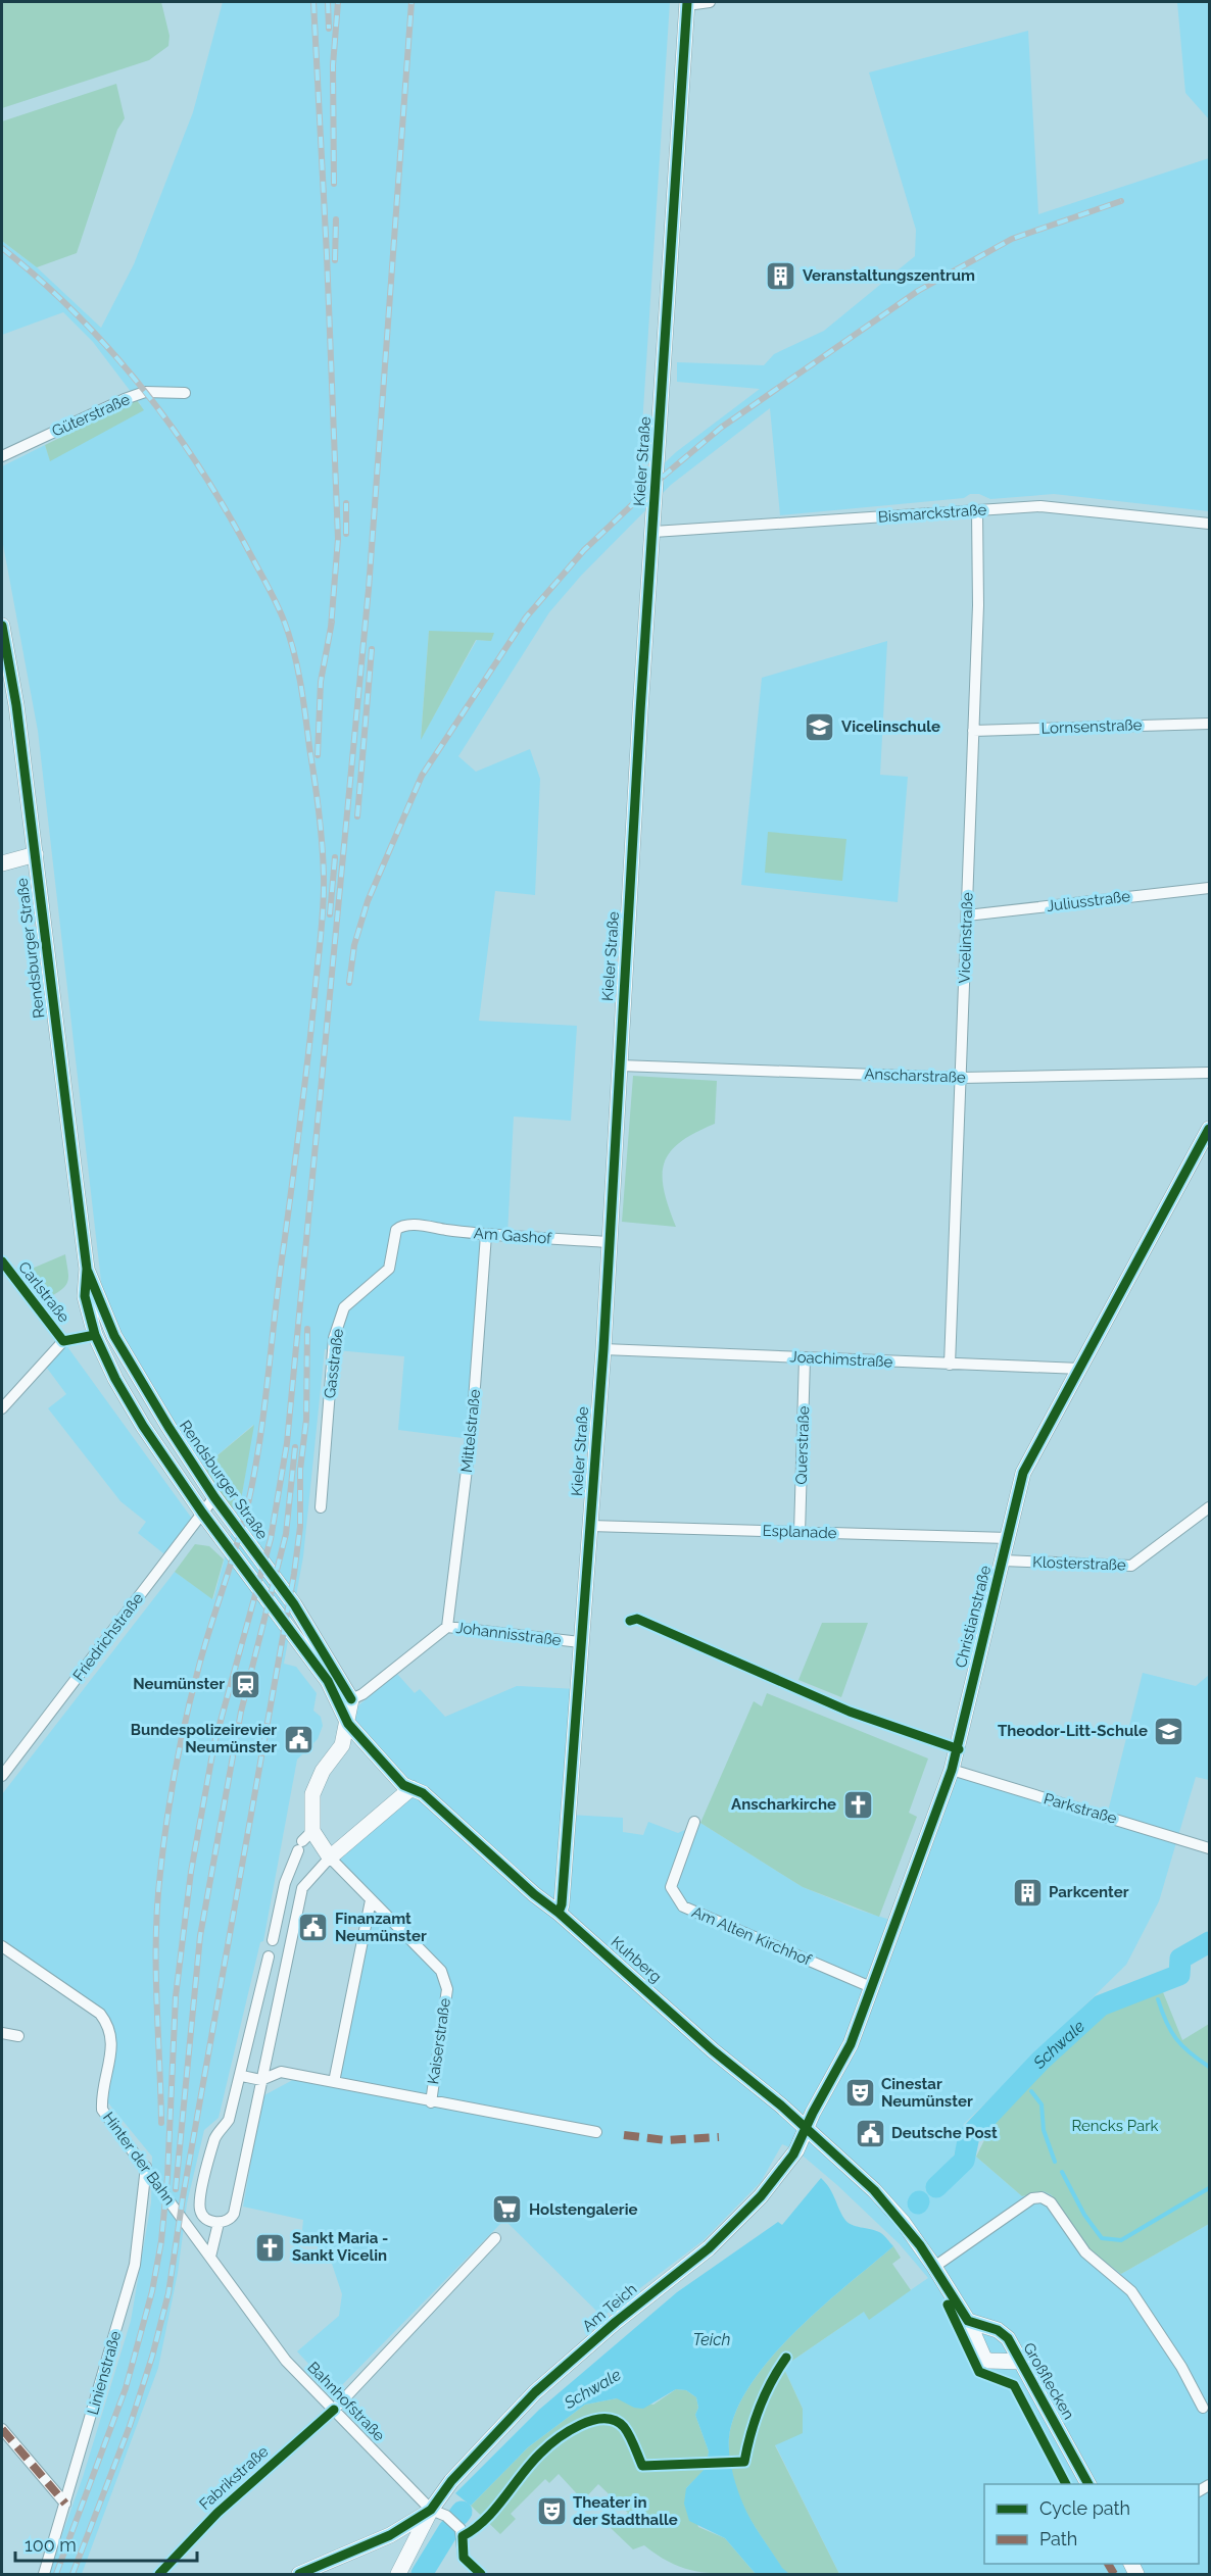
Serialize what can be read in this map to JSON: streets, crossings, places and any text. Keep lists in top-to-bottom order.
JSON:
{
  "streets": {
    "street": [
      "Güterstraße",
      "Kieler Straße",
      "Bismarckstraße",
      "Lornsenstraße",
      "Juliusstraße",
      "Vicelinstraße",
      "Rendsburger Straße",
      "Anscharstraße",
      "Am Gashof",
      "Carlstraße",
      "Joachimstraße",
      "Gasstraße",
      "Mittelstraße",
      "Querstraße",
      "Esplanade",
      "Klosterstraße",
      "Christianstraße",
      "Johannisstraße",
      "Friedrichstraße",
      "Parkstraße",
      "Am Alten Kirchhof",
      "Kuhberg",
      "Kaiserstraße",
      "Hinter der Bahn",
      "Am Teich",
      "Linienstraße",
      "Großflecken",
      "Bahnhofstraße",
      "Fabrikstraße"
    ]
  },
  "crossings": [
    ["Kieler Straße", "Bismarckstraße"],
    ["Kieler Straße", "Anscharstraße"],
    ["Kieler Straße", "Am Gashof"],
    ["Kieler Straße", "Joachimstraße"],
    ["Kieler Straße", "Esplanade"],
    ["Kieler Straße", "Johannisstraße"],
    ["Kieler Straße", "Kuhberg"],
    ["Bismarckstraße", "Vicelinstraße"],
    ["Lornsenstraße", "Vicelinstraße"],
    ["Juliusstraße", "Vicelinstraße"],
    ["Vicelinstraße", "Anscharstraße"],
    ["Vicelinstraße", "Joachimstraße"],
    ["Rendsburger Straße", "Johannisstraße"],
    ["Rendsburger Straße", "Friedrichstraße"],
    ["Rendsburger Straße", "Kuhberg"],
    ["Am Gashof", "Gasstraße"],
    ["Am Gashof", "Mittelstraße"],
    ["Joachimstraße", "Querstraße"],
    ["Joachimstraße", "Christianstraße"],
    ["Mittelstraße", "Johannisstraße"],
    ["Querstraße", "Esplanade"],
    ["Esplanade", "Christianstraße"],
    ["Klosterstraße", "Christianstraße"],
    ["Christianstraße", "Parkstraße"],
    ["Christianstraße", "Am Alten Kirchhof"],
    ["Christianstraße", "Kuhberg"],
    ["Christianstraße", "Am Teich"],
    ["Kuhberg", "Am Teich"],
    ["Kuhberg", "Großflecken"],
    ["Hinter der Bahn", "Linienstraße"],
    ["Hinter der Bahn", "Bahnhofstraße"],
    ["Am Teich", "Bahnhofstraße"],
    ["Bahnhofstraße", "Fabrikstraße"]
  ],
  "water": ["Schwale", "Teich"],
  "parks": ["Rencks Park"],
  "places": {
    "building": ["Veranstaltungszentrum", "Parkcenter"],
    "school or university": ["Vicelinschule", "Theodor-Litt-Schule"],
    "station": ["Neumünster"],
    "public building": ["Bundespolizeirevier Neumünster", "Finanzamt Neumünster", "Deutsche Post"],
    "church": ["Anscharkirche", "Sankt Maria - Sankt Vicelin"],
    "theatre": ["Cinestar Neumünster", "Theater in der Stadthalle"],
    "supermarket": ["Holstengalerie"]
  },
  "legend": ["Cycle path", "Path"],
  "scale_bar": "100 m"
}
